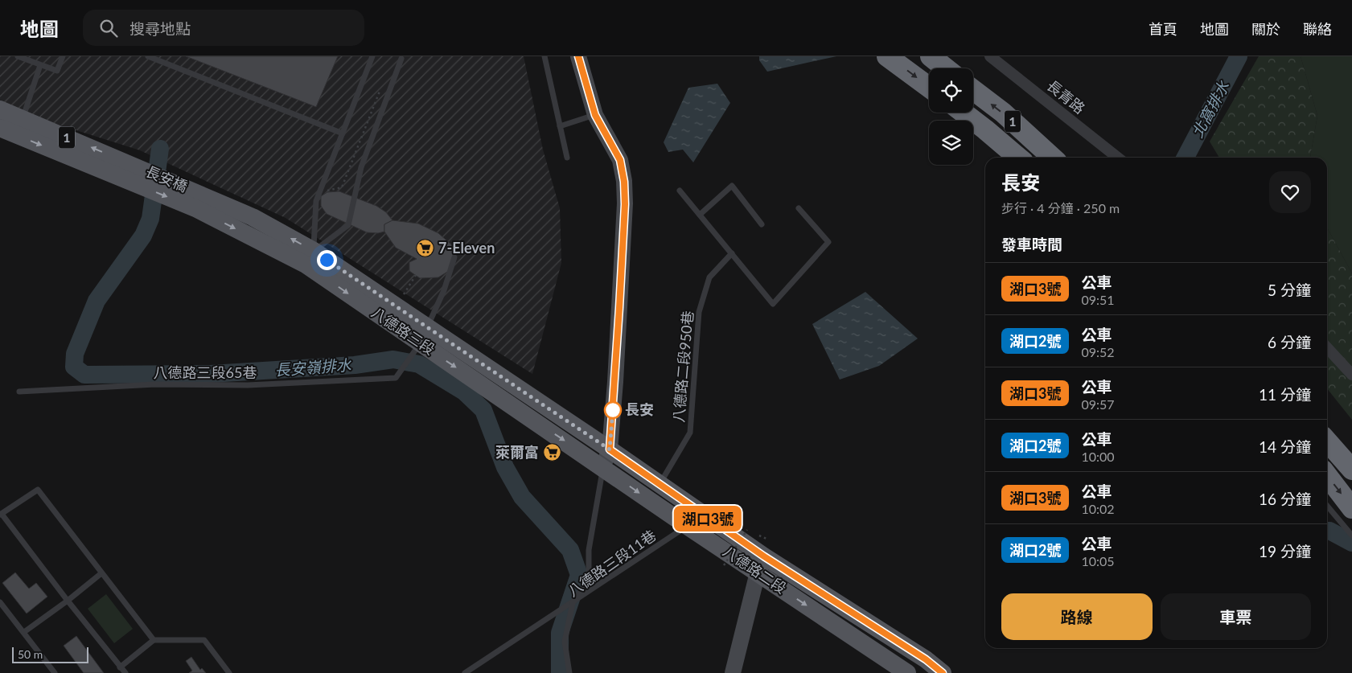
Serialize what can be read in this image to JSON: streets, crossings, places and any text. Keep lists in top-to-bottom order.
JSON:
{
  "streets": {
    "highway": ["1"],
    "main road": ["長安橋", "八德路三段", "八德路二段"],
    "street": ["長青路"],
    "lane": ["八德路二段950巷", "八德路三段65巷", "八德路三段11巷"]
  },
  "crossings": [
    ["1", "長安橋"],
    ["長安橋", "八德路三段"],
    ["八德路三段", "八德路三段65巷"],
    ["八德路三段", "八德路二段"],
    ["八德路二段950巷", "八德路二段"],
    ["八德路三段11巷", "八德路二段"]
  ],
  "water": ["北窩排水", "長安嶺排水"],
  "places": {
    "supermarket": ["7-Eleven", "萊爾富"],
    "other": ["長安"]
  },
  "lines": ["bus line 湖口3號"],
  "scale_bar": "50 m",
  "page": {
    "header": "地圖",
    "search": "搜尋地點",
    "nav": [
      "首頁",
      "地圖",
      "關於",
      "聯絡"
    ],
    "on_map": "湖口3號",
    "heading": [
      ["長安", "步行 · 4 分鐘 · 250 m"],
      "發車時間"
    ],
    "list": [
      {
        "mark": "湖口3號",
        "name": "公車",
        "note": "09:51",
        "value": "5 分鐘"
      },
      {
        "mark": "湖口2號",
        "name": "公車",
        "note": "09:52",
        "value": "6 分鐘"
      },
      {
        "mark": "湖口3號",
        "name": "公車",
        "note": "09:57",
        "value": "11 分鐘"
      },
      {
        "mark": "湖口2號",
        "name": "公車",
        "note": "10:00",
        "value": "14 分鐘"
      },
      {
        "mark": "湖口3號",
        "name": "公車",
        "note": "10:02",
        "value": "16 分鐘"
      },
      {
        "mark": "湖口2號",
        "name": "公車",
        "note": "10:05",
        "value": "19 分鐘"
      }
    ],
    "buttons": ["路線", "車票"],
    "scale": "50 m"
  }
}
